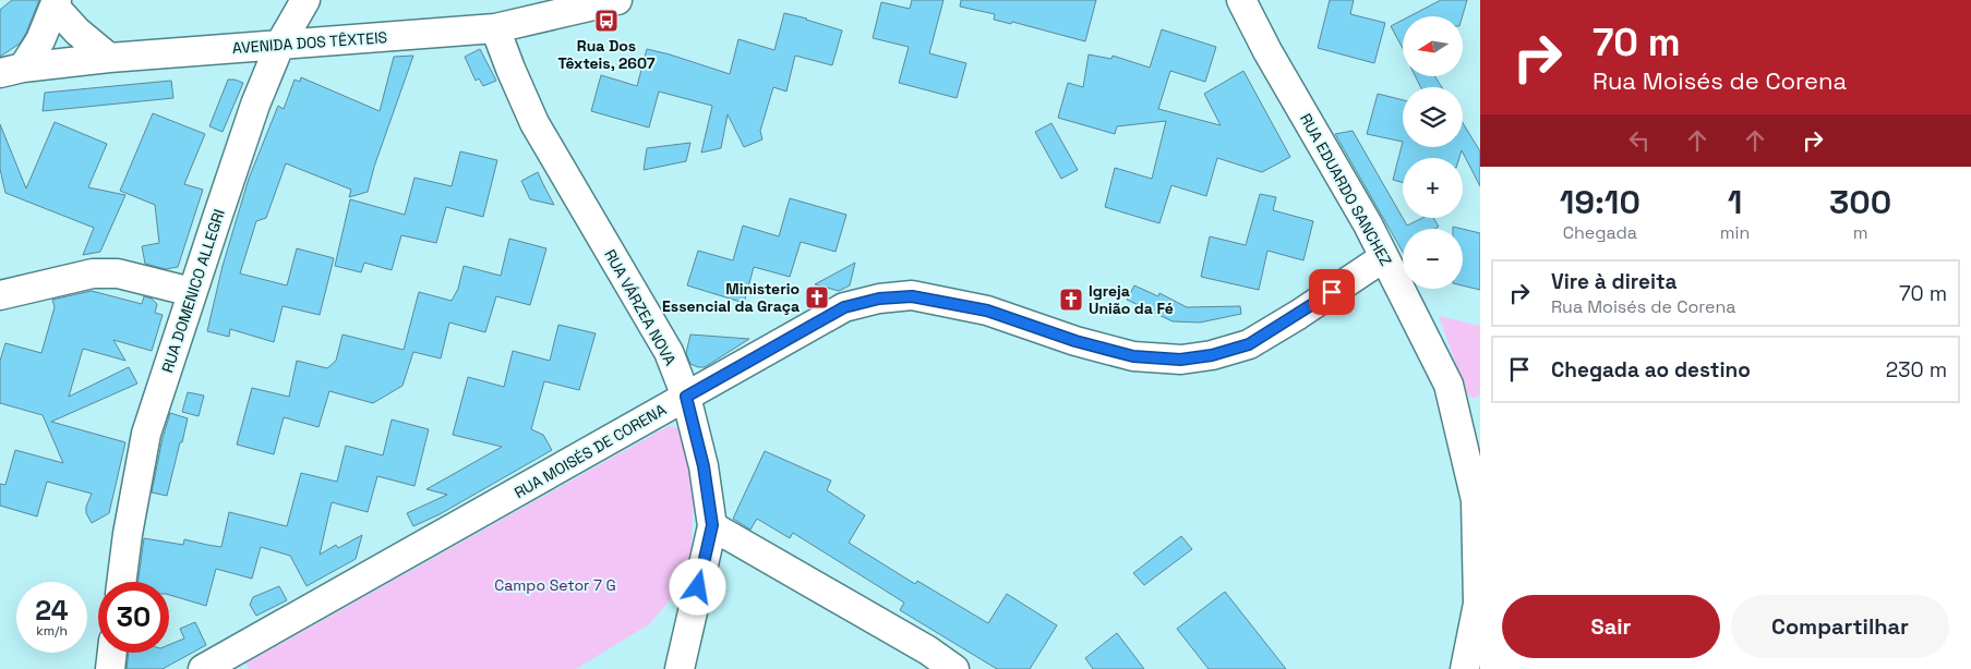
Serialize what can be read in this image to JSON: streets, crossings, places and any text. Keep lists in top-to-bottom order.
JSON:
{
  "streets": {
    "street": [
      "AVENIDA DOS TÊXTEIS",
      "RUA EDUARDO SANCHEZ",
      "RUA DOMENICO ALLEGRI",
      "RUA VÁRZEA NOVA",
      "RUA MOISÉS DE CORENA"
    ]
  },
  "crossings": [
    ["AVENIDA DOS TÊXTEIS", "RUA DOMENICO ALLEGRI"],
    ["AVENIDA DOS TÊXTEIS", "RUA VÁRZEA NOVA"],
    ["RUA EDUARDO SANCHEZ", "RUA MOISÉS DE CORENA"],
    ["RUA VÁRZEA NOVA", "RUA MOISÉS DE CORENA"]
  ],
  "parks": ["Campo Setor 7 G"],
  "places": {
    "bus stop": ["Rua Dos Têxteis, 2607"],
    "church": ["Ministerio Essencial da Graça", "Igreja União da Fé"]
  },
  "north": "left",
  "page": {
    "turn": ["70 m", "Rua Moisés de Corena"],
    "map_buttons": ["+", "−"],
    "eta": [
      "19:10",
      "Chegada",
      "1",
      "min",
      "300",
      "m"
    ],
    "list": [
      {
        "name": "Vire à direita",
        "note": "Rua Moisés de Corena",
        "value": "70 m"
      },
      {
        "name": "Chegada ao destino",
        "value": "230 m"
      }
    ],
    "speed": "24 km/h",
    "limit": "30",
    "buttons": ["Sair", "Compartilhar"]
  }
}
